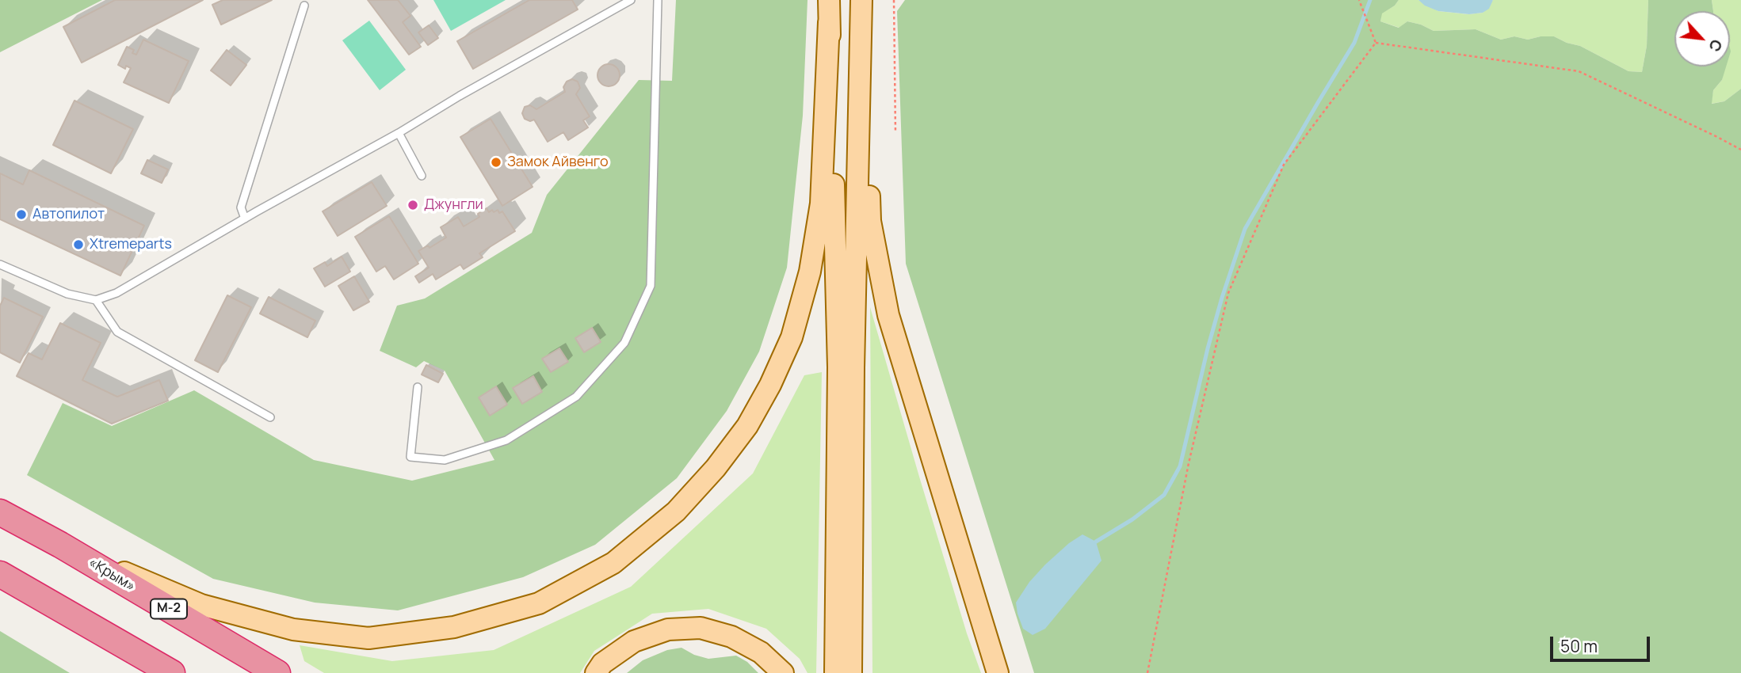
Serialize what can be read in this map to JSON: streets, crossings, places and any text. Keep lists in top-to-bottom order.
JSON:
{
  "streets": {
    "highway": ["«Крым»", "М-2"]
  },
  "crossings": [
    ["«Крым»", "М-2"]
  ],
  "places": [
    "Замок Айвенго",
    "Джунгли",
    "Автопилот",
    "Xtremeparts"
  ],
  "scale_bar": "50 m",
  "north": "bottom right"
}
